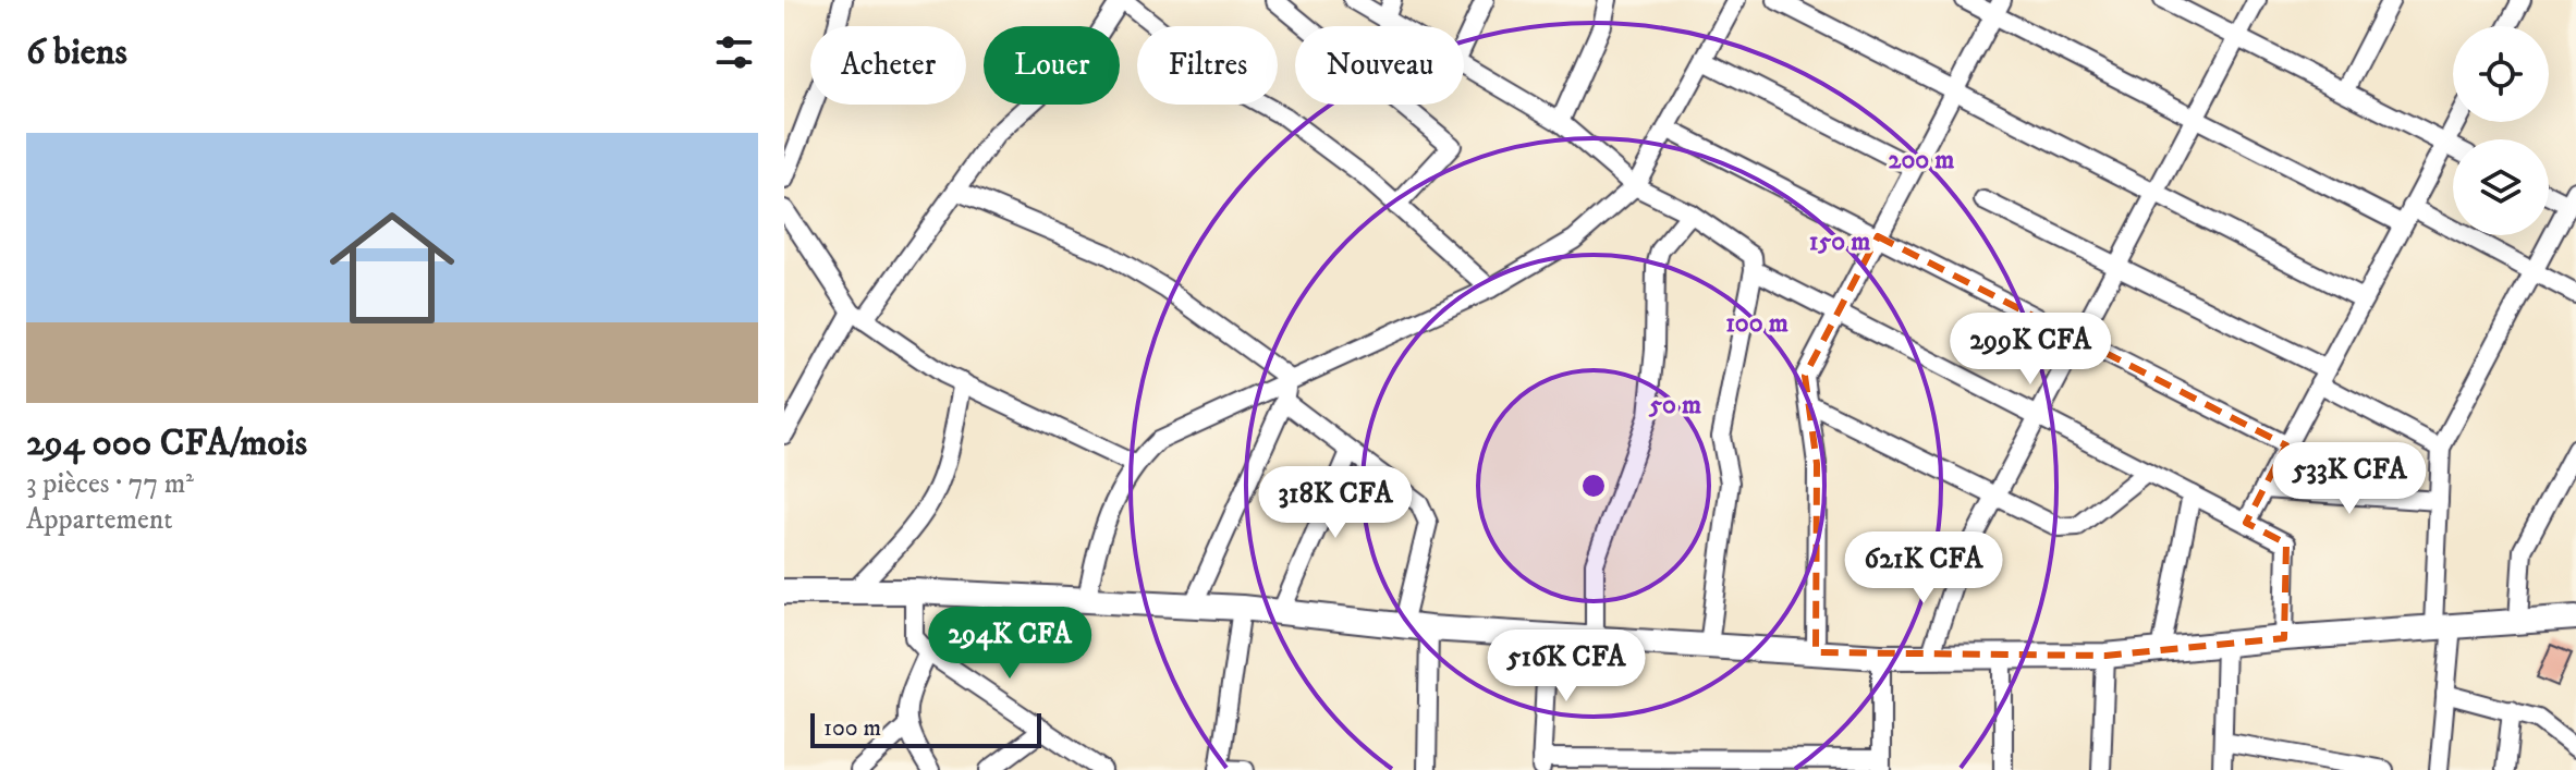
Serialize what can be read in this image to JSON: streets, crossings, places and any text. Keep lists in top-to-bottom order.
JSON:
{
  "scale_bar": "100 m",
  "page": {
    "heading": "6 biens",
    "chip": [
      "Acheter",
      "Louer",
      "Filtres",
      "Nouveau"
    ],
    "list": [
      {
        "name": "294 000 CFA/mois",
        "note": "3 pièces · 77 m² · Appartement"
      }
    ],
    "price": [
      "299K CFA",
      "533K CFA",
      "318K CFA",
      "621K CFA",
      "294K CFA",
      "516K CFA"
    ],
    "scale": "100 m"
  },
  "rings": [
    "200 m",
    "150 m",
    "100 m",
    "50 m"
  ]
}
